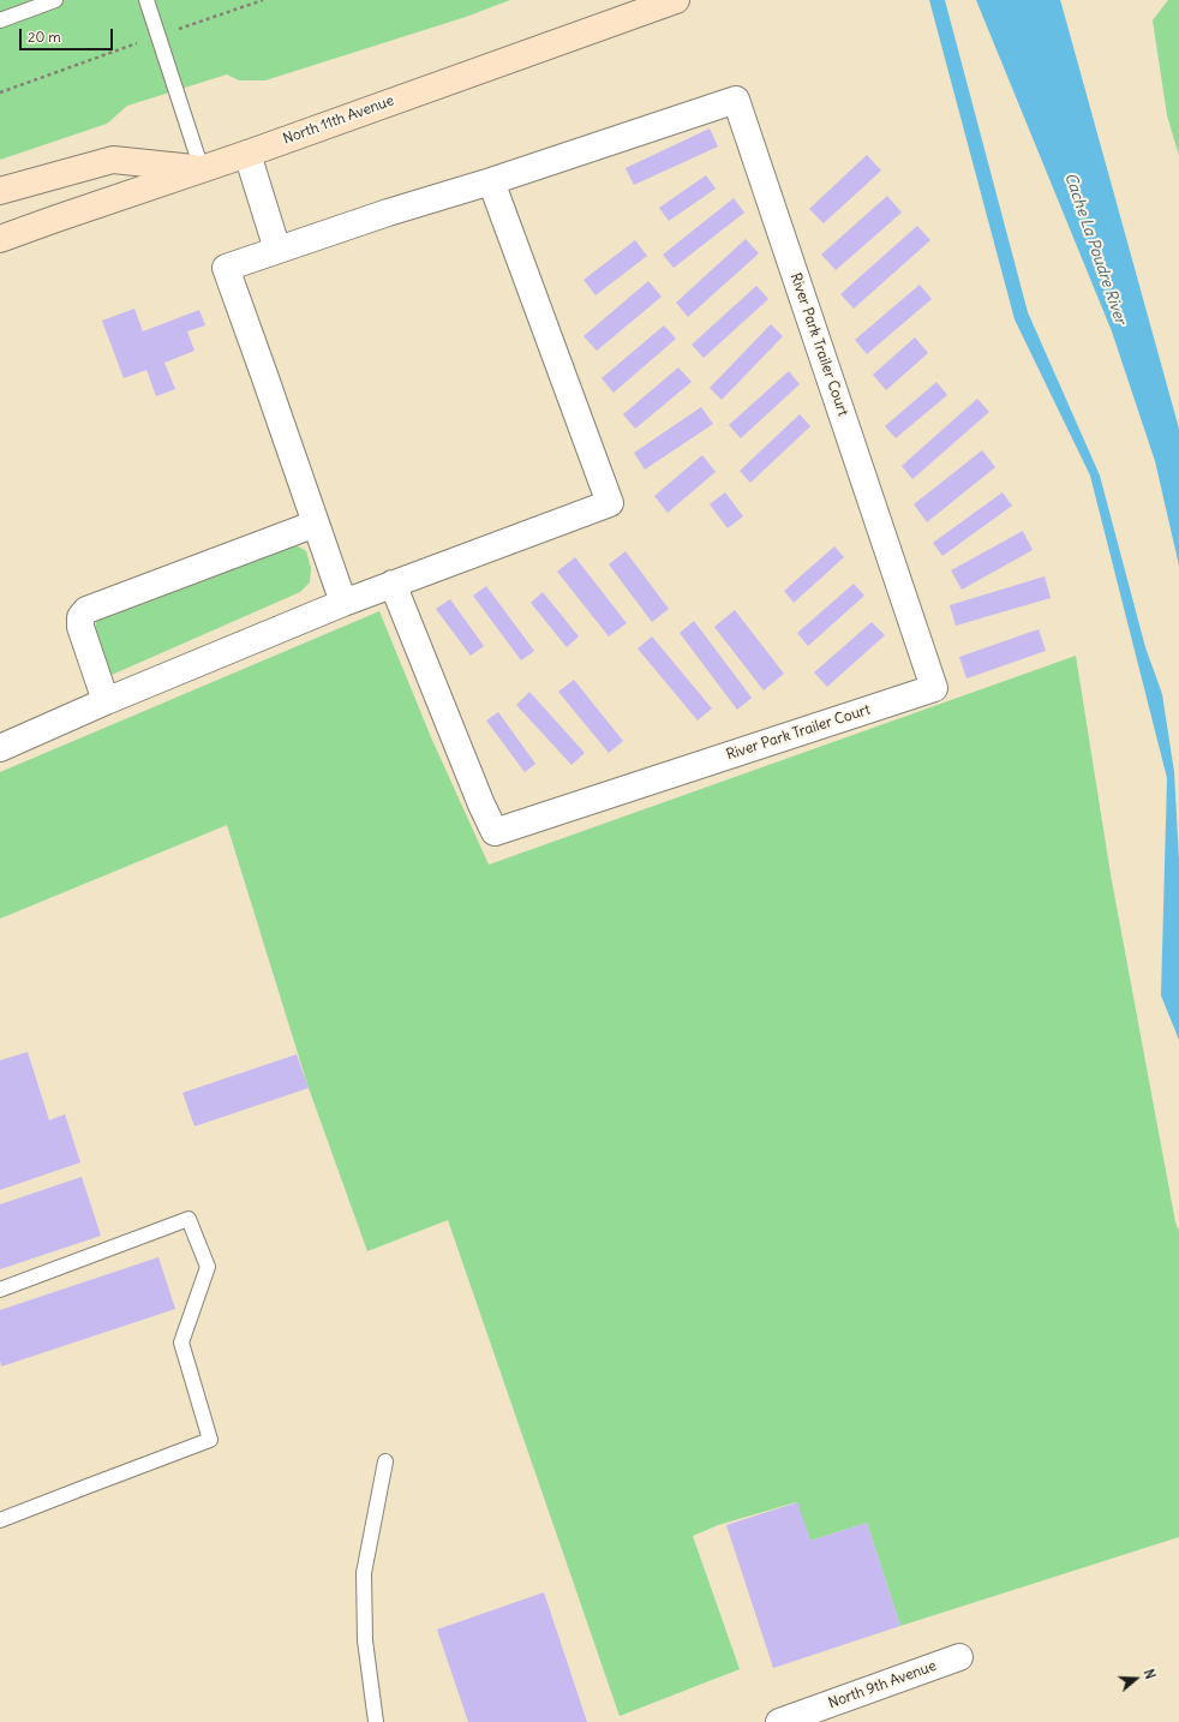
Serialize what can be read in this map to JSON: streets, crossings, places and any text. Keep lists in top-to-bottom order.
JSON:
{
  "streets": {
    "main road": ["North 11th Avenue"],
    "street": ["River Park Trailer Court", "North 9th Avenue"]
  },
  "water": ["Cache La Poudre River"],
  "scale_bar": "20 m",
  "north": "right"
}
